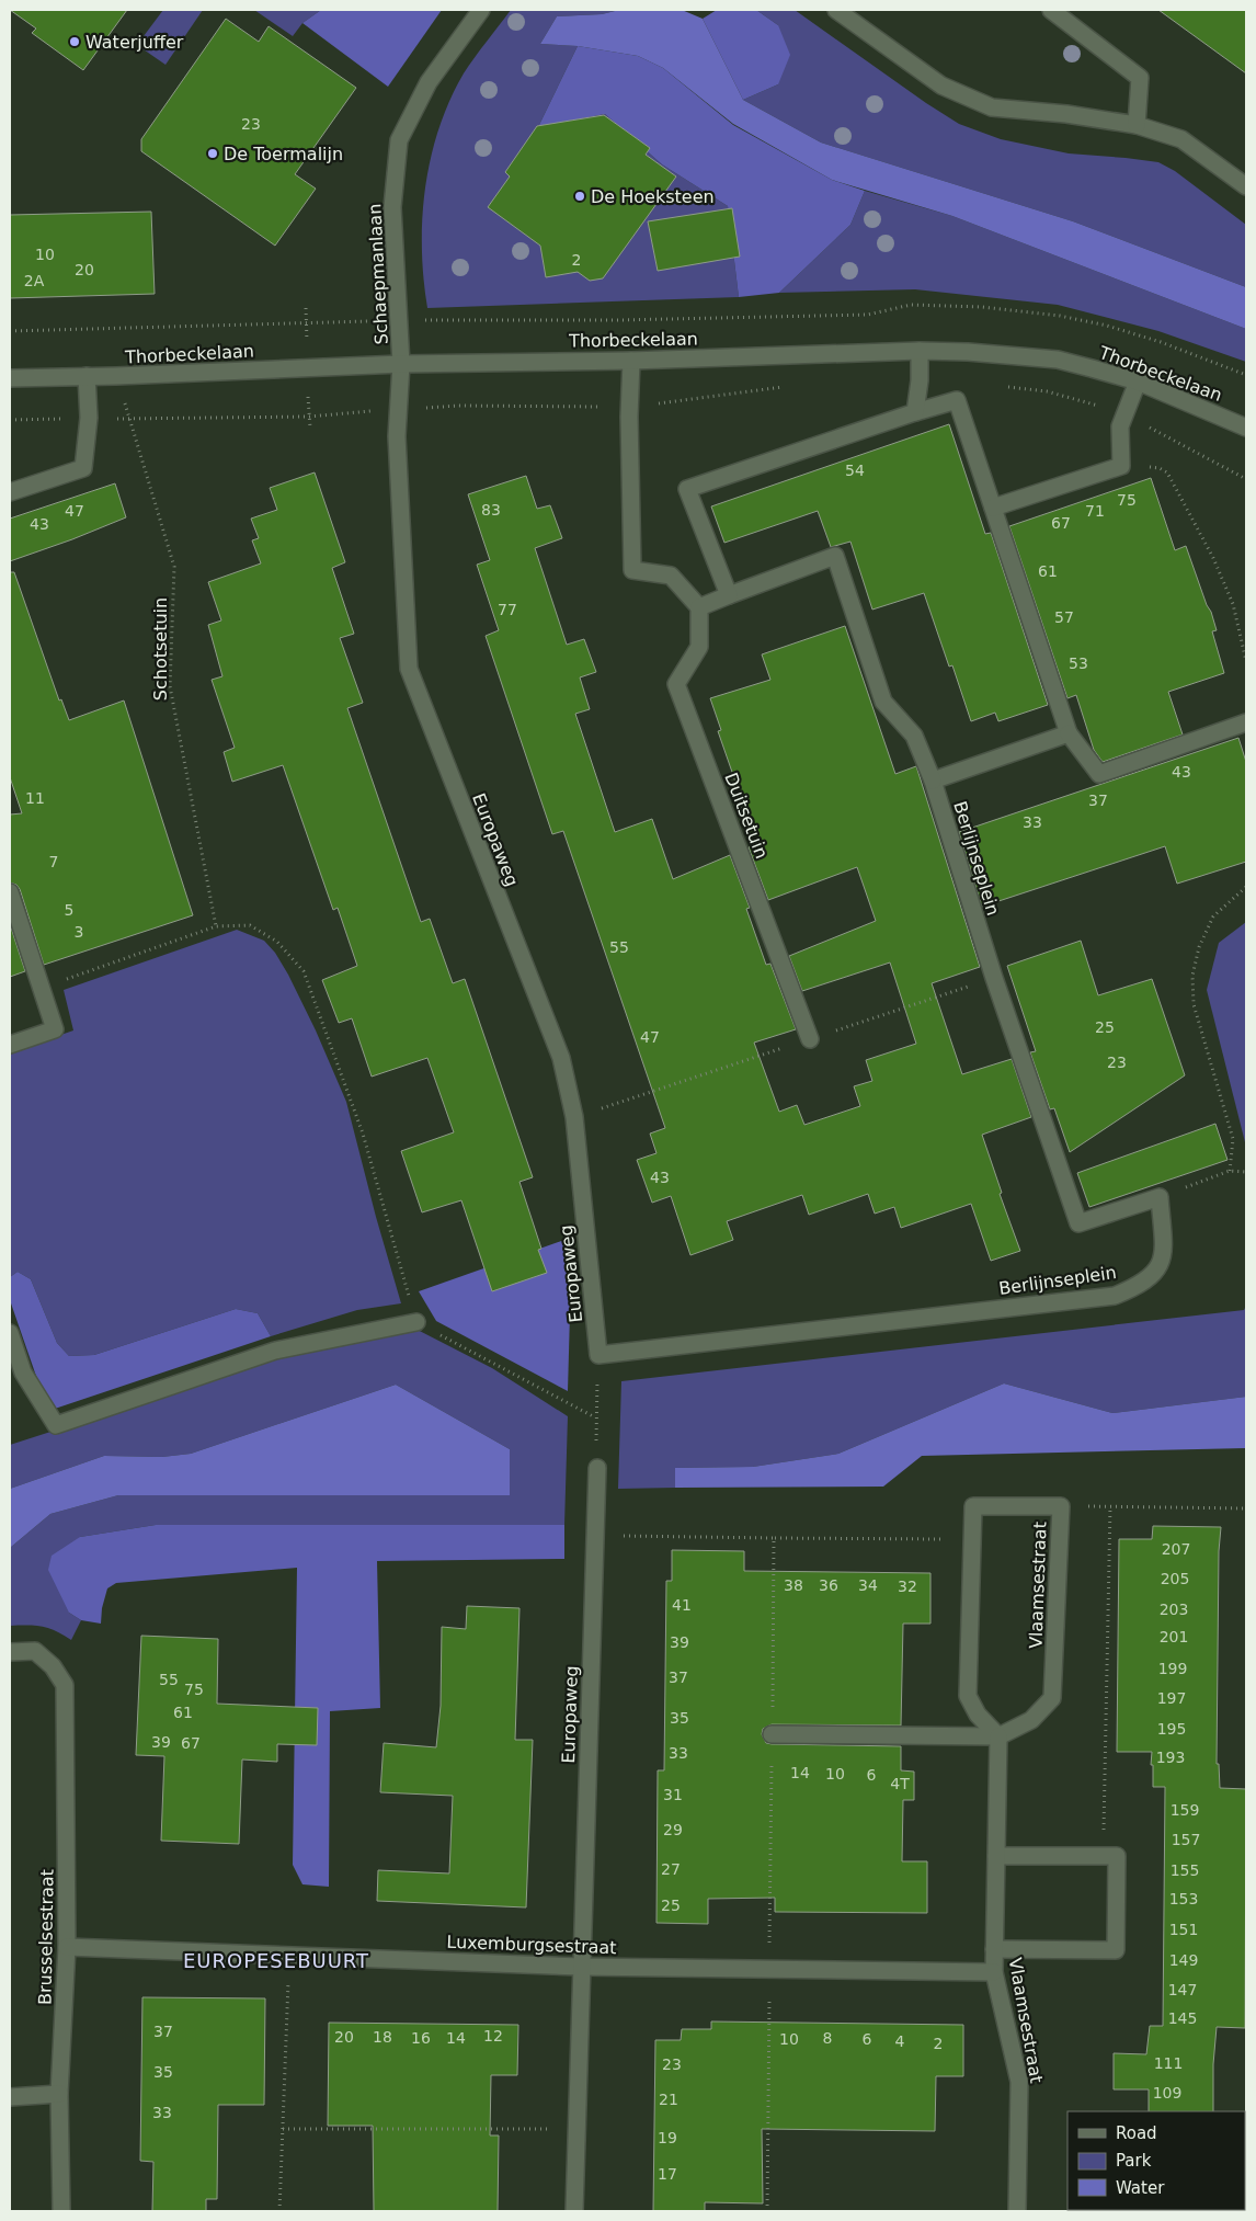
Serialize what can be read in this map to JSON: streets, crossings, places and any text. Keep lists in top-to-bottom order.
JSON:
{
  "streets": {
    "street": [
      "Schaepmanlaan",
      "Thorbeckelaan",
      "Duitsetuin",
      "Europaweg",
      "Berlijnseplein",
      "Vlaamsestraat",
      "Brusselsestraat",
      "Luxemburgsestraat"
    ],
    "path": ["Schotsetuin"]
  },
  "crossings": [
    ["Schaepmanlaan", "Thorbeckelaan"],
    ["Schaepmanlaan", "Europaweg"],
    ["Thorbeckelaan", "Schotsetuin"],
    ["Thorbeckelaan", "Europaweg"],
    ["Europaweg", "Berlijnseplein"],
    ["Europaweg", "Luxemburgsestraat"],
    ["Vlaamsestraat", "Luxemburgsestraat"],
    ["Brusselsestraat", "Luxemburgsestraat"]
  ],
  "districts": ["EUROPESEBUURT"],
  "places": ["Waterjuffer", "De Toermalijn", "De Hoeksteen"],
  "house_numbers": [
    "23",
    "10",
    "2",
    "20",
    "2A",
    "54",
    "75",
    "83",
    "47",
    "71",
    "67",
    "43",
    "61",
    "77",
    "57",
    "53",
    "43",
    "11",
    "37",
    "33",
    "7",
    "5",
    "3",
    "55",
    "25",
    "47",
    "23",
    "43",
    "207",
    "205",
    "38",
    "36",
    "34",
    "32",
    "41",
    "203",
    "201",
    "39",
    "199",
    "37",
    "55",
    "75",
    "197",
    "61",
    "35",
    "195",
    "39",
    "67",
    "33",
    "193",
    "14",
    "10",
    "6",
    "4T",
    "31",
    "159",
    "29",
    "157",
    "27",
    "155",
    "153",
    "25",
    "151",
    "149",
    "147",
    "145",
    "37",
    "12",
    "20",
    "18",
    "16",
    "14",
    "8",
    "10",
    "6",
    "4",
    "2",
    "111",
    "23",
    "35",
    "109",
    "21",
    "33",
    "19",
    "17"
  ],
  "legend": ["Road", "Park", "Water"]
}
